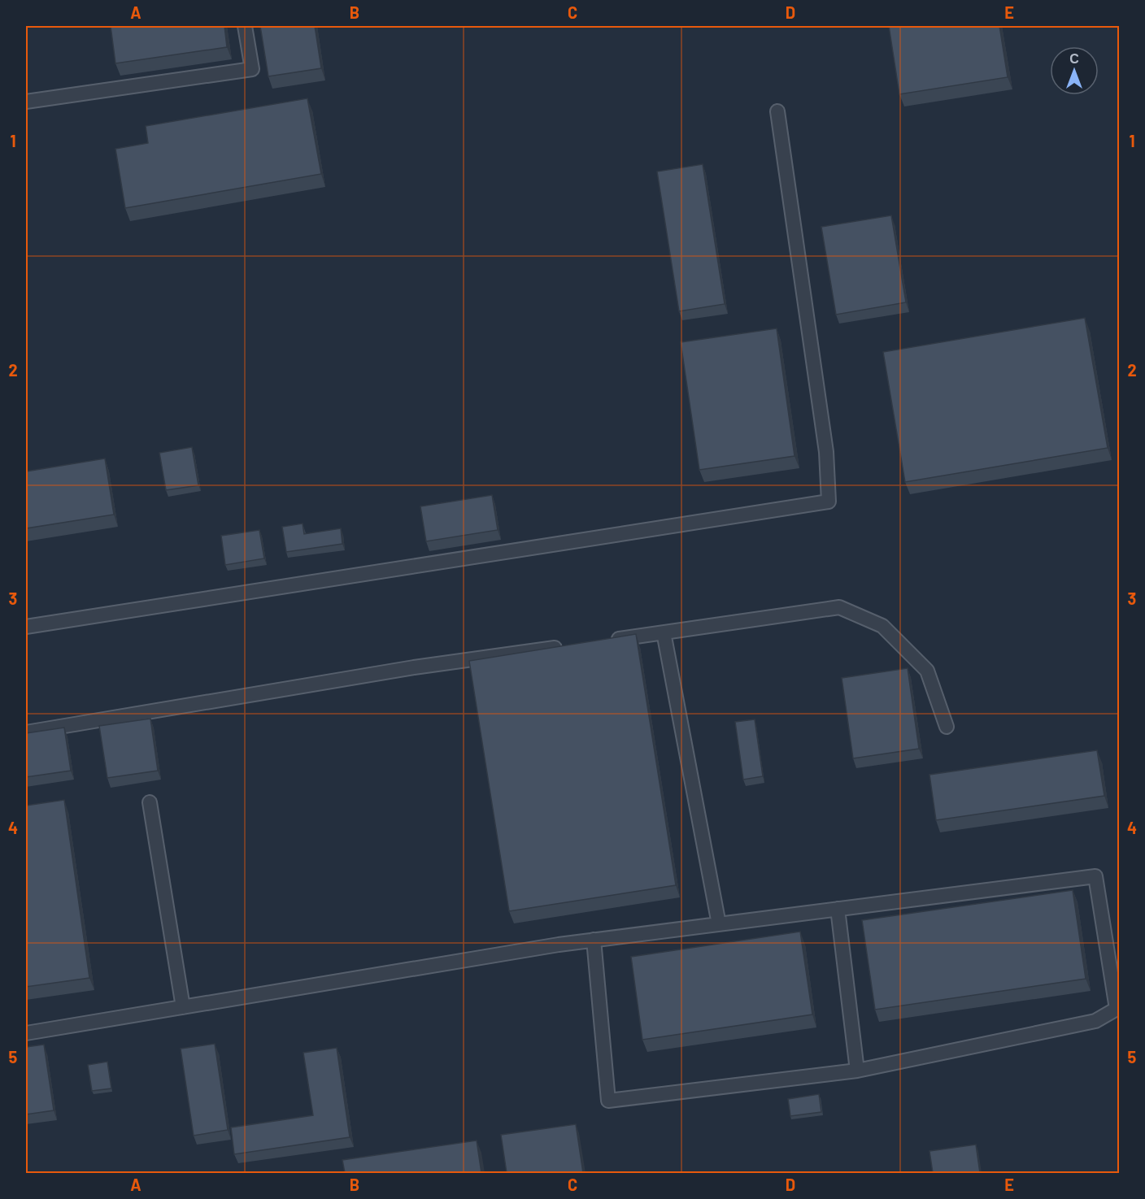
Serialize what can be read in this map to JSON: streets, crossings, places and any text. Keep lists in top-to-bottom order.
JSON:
{
  "north": "top",
  "grid": {
    "columns": [
      "A",
      "B",
      "C",
      "D",
      "E"
    ],
    "rows": [
      "1",
      "2",
      "3",
      "4",
      "5"
    ]
  }
}
